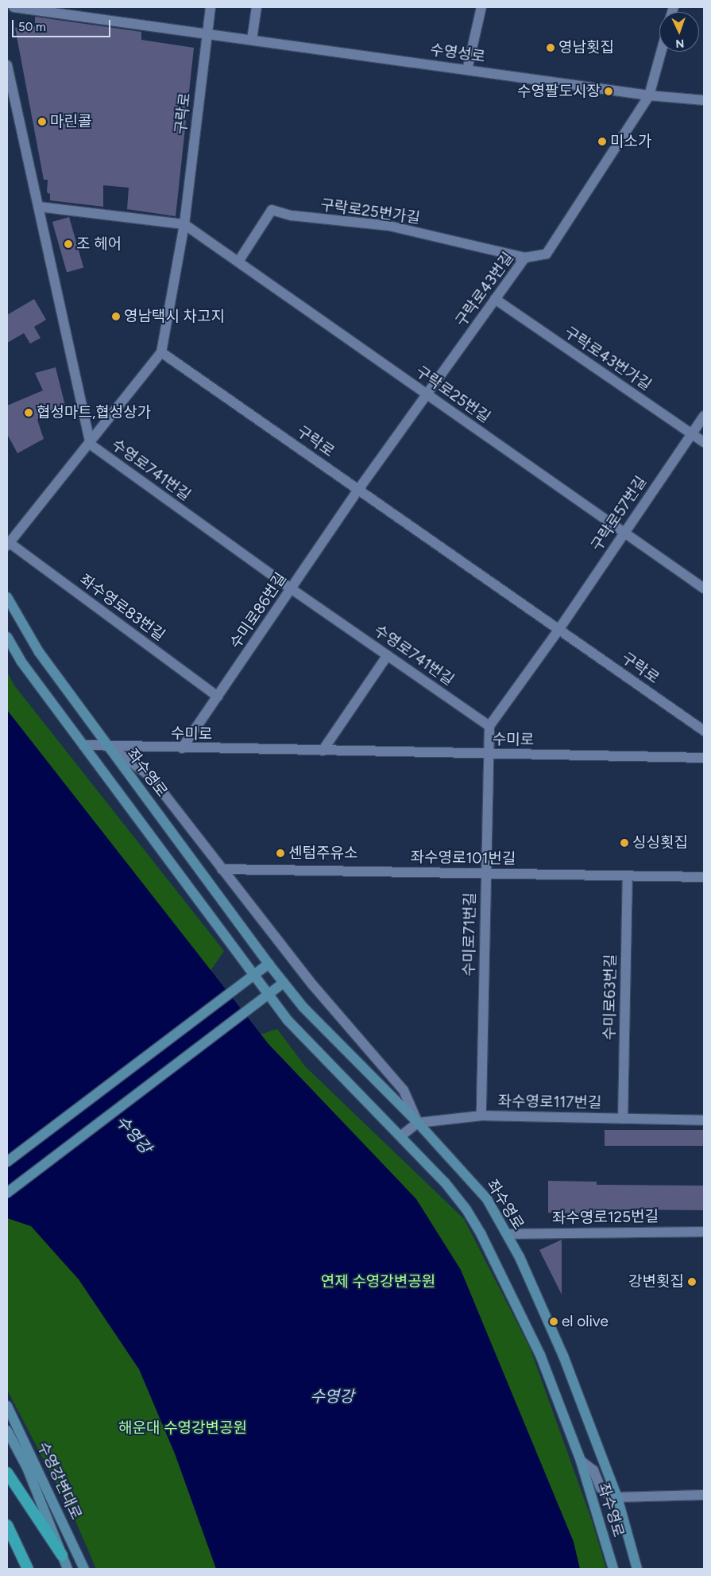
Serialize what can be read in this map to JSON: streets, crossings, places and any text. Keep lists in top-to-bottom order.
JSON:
{
  "streets": {
    "main road": ["좌수영로", "수영강변대로"],
    "street": [
      "수영성로",
      "구락로",
      "구락로25번가길",
      "구락로43번길",
      "구락로43번가길",
      "구락로25번길",
      "수영로741번길",
      "구락로57번길",
      "좌수영로83번길",
      "수미로86번길",
      "수미로",
      "좌수영로101번길",
      "수미로71번길",
      "수미로63번길",
      "좌수영로117번길",
      "좌수영로125번길"
    ]
  },
  "crossings": [
    ["수영성로", "구락로"],
    ["수영성로", "구락로43번길"],
    ["구락로", "구락로43번길"],
    ["구락로", "구락로25번길"],
    ["구락로", "구락로57번길"],
    ["구락로", "좌수영로83번길"],
    ["구락로", "수미로86번길"],
    ["구락로25번가길", "구락로43번길"],
    ["구락로25번가길", "구락로25번길"],
    ["구락로43번길", "구락로43번가길"],
    ["구락로43번길", "구락로25번길"],
    ["구락로43번길", "수미로86번길"],
    ["구락로43번가길", "구락로57번길"],
    ["구락로25번길", "구락로57번길"],
    ["수영로741번길", "좌수영로83번길"],
    ["수영로741번길", "수미로86번길"],
    ["좌수영로83번길", "수미로86번길"],
    ["수미로86번길", "수미로"],
    ["수미로", "좌수영로"],
    ["수미로", "수미로71번길"],
    ["좌수영로", "좌수영로117번길"],
    ["좌수영로", "좌수영로125번길"],
    ["좌수영로101번길", "수미로71번길"],
    ["좌수영로101번길", "수미로63번길"],
    ["수미로71번길", "좌수영로117번길"],
    ["수미로63번길", "좌수영로117번길"]
  ],
  "water": ["수영강"],
  "parks": ["연제 수영강변공원", "해운대 수영강변공원"],
  "places": [
    "영남횟집",
    "수영팔도시장",
    "마린콜",
    "미소가",
    "조 헤어",
    "영남택시 차고지",
    "협성마트,협성상가",
    "싱싱횟집",
    "센텀주유소",
    "강변횟집",
    "el olive"
  ],
  "scale_bar": "50 m",
  "north": "bottom"
}
